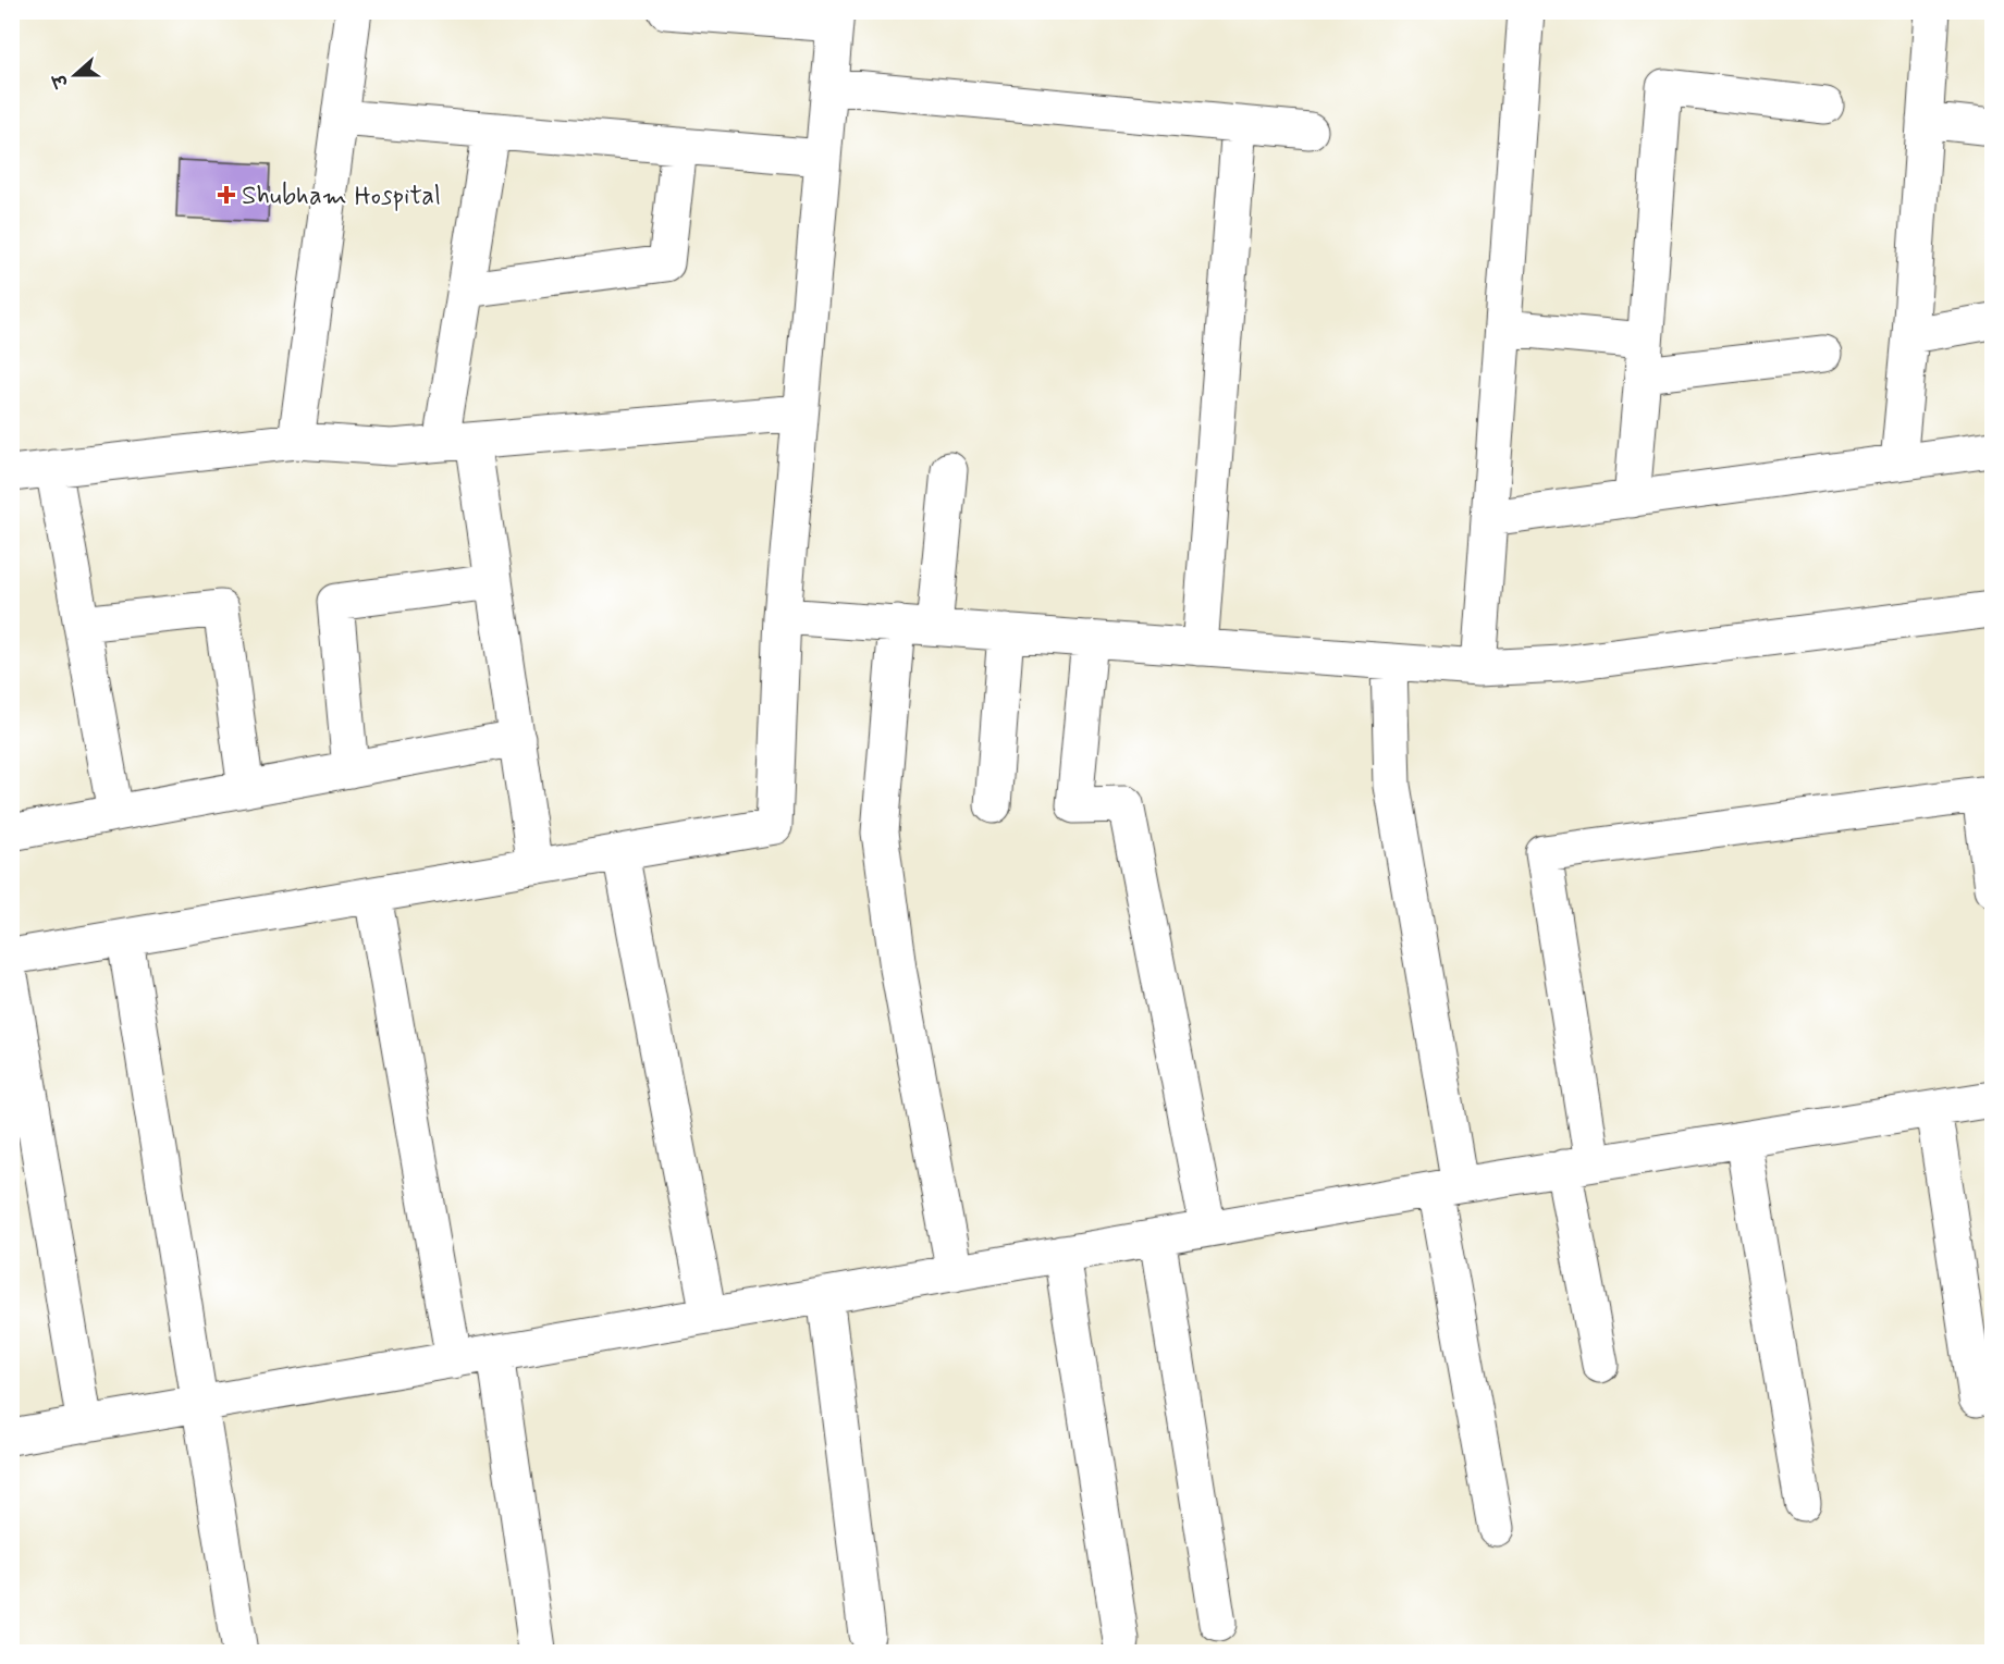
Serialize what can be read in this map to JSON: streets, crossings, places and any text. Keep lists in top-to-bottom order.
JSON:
{
  "places": {
    "health": ["Shubham Hospital"]
  },
  "north": "left"
}
